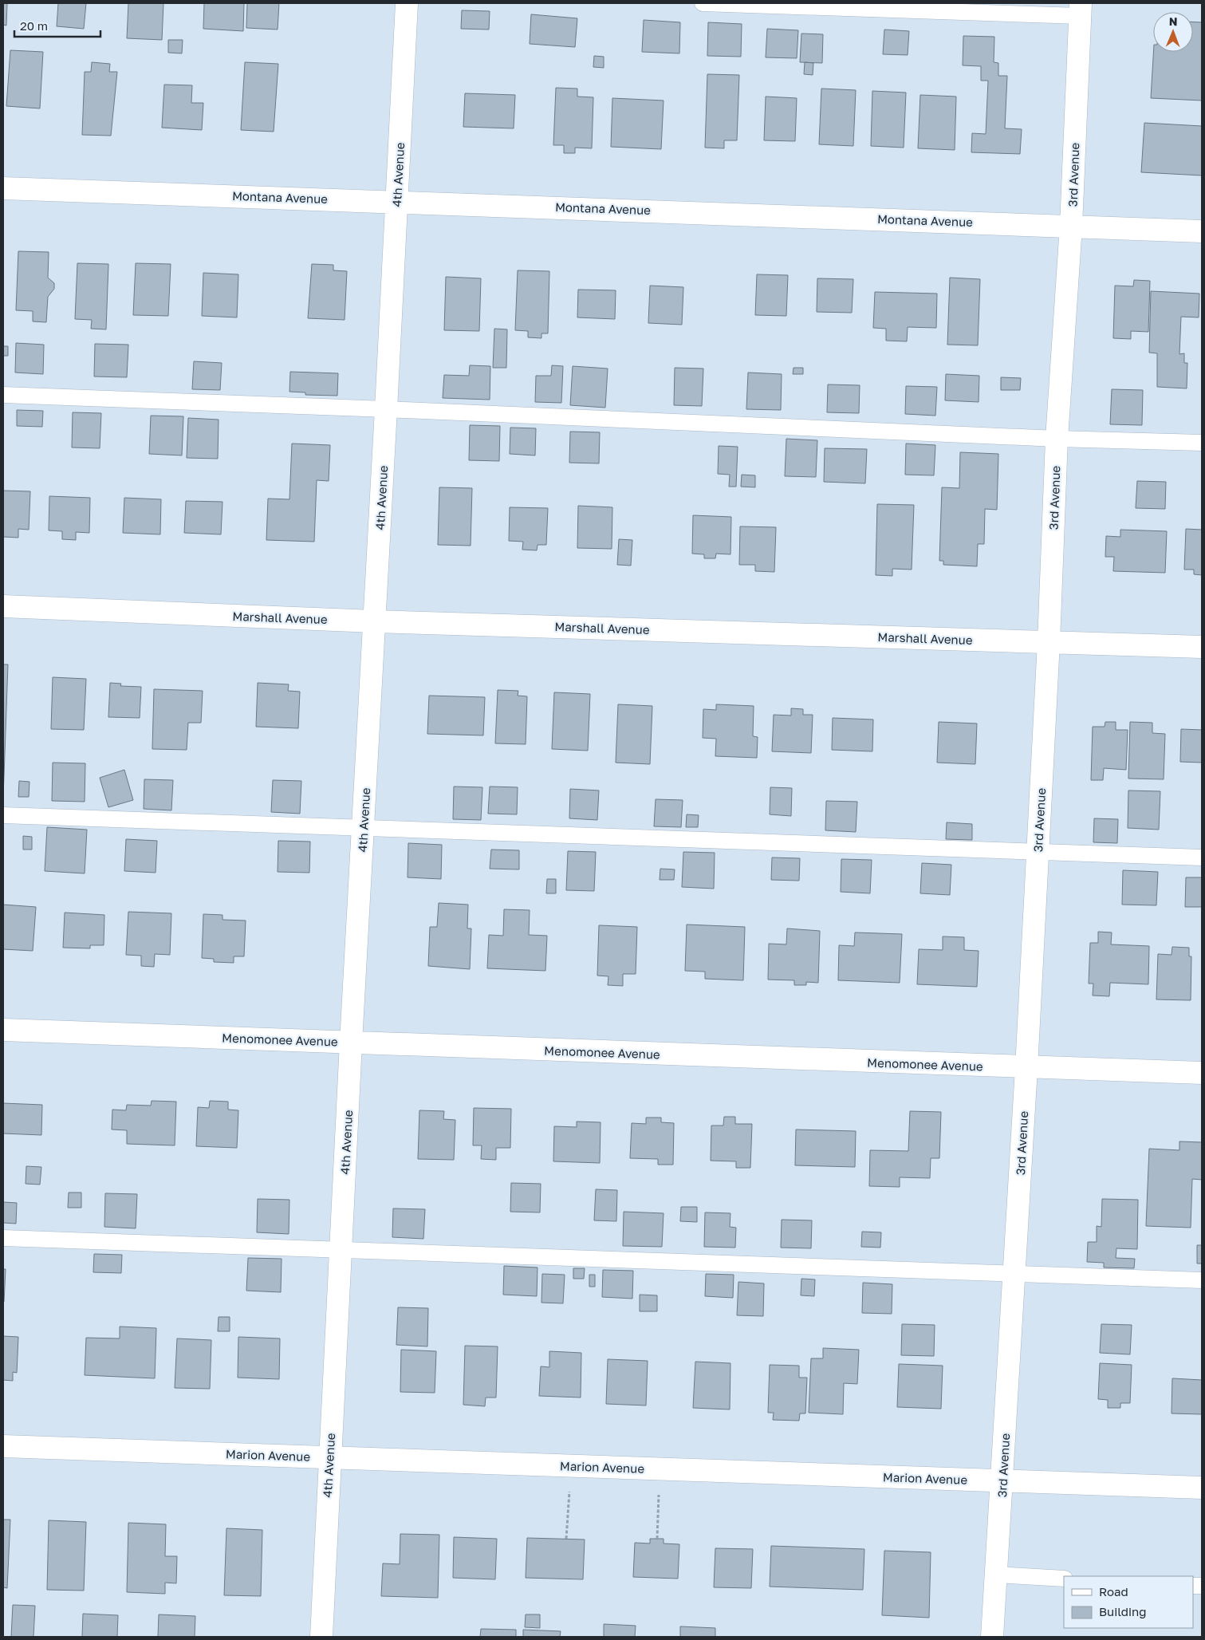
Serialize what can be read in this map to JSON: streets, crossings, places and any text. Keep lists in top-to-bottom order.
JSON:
{
  "streets": {
    "street": [
      "4th Avenue",
      "3rd Avenue",
      "Montana Avenue",
      "Marshall Avenue",
      "Menomonee Avenue",
      "Marion Avenue"
    ]
  },
  "crossings": [
    ["4th Avenue", "Montana Avenue"],
    ["4th Avenue", "Marshall Avenue"],
    ["4th Avenue", "Menomonee Avenue"],
    ["4th Avenue", "Marion Avenue"],
    ["3rd Avenue", "Montana Avenue"],
    ["3rd Avenue", "Marshall Avenue"],
    ["3rd Avenue", "Menomonee Avenue"],
    ["3rd Avenue", "Marion Avenue"]
  ],
  "legend": ["Road", "Building"],
  "scale_bar": "20 m",
  "north": "top"
}
